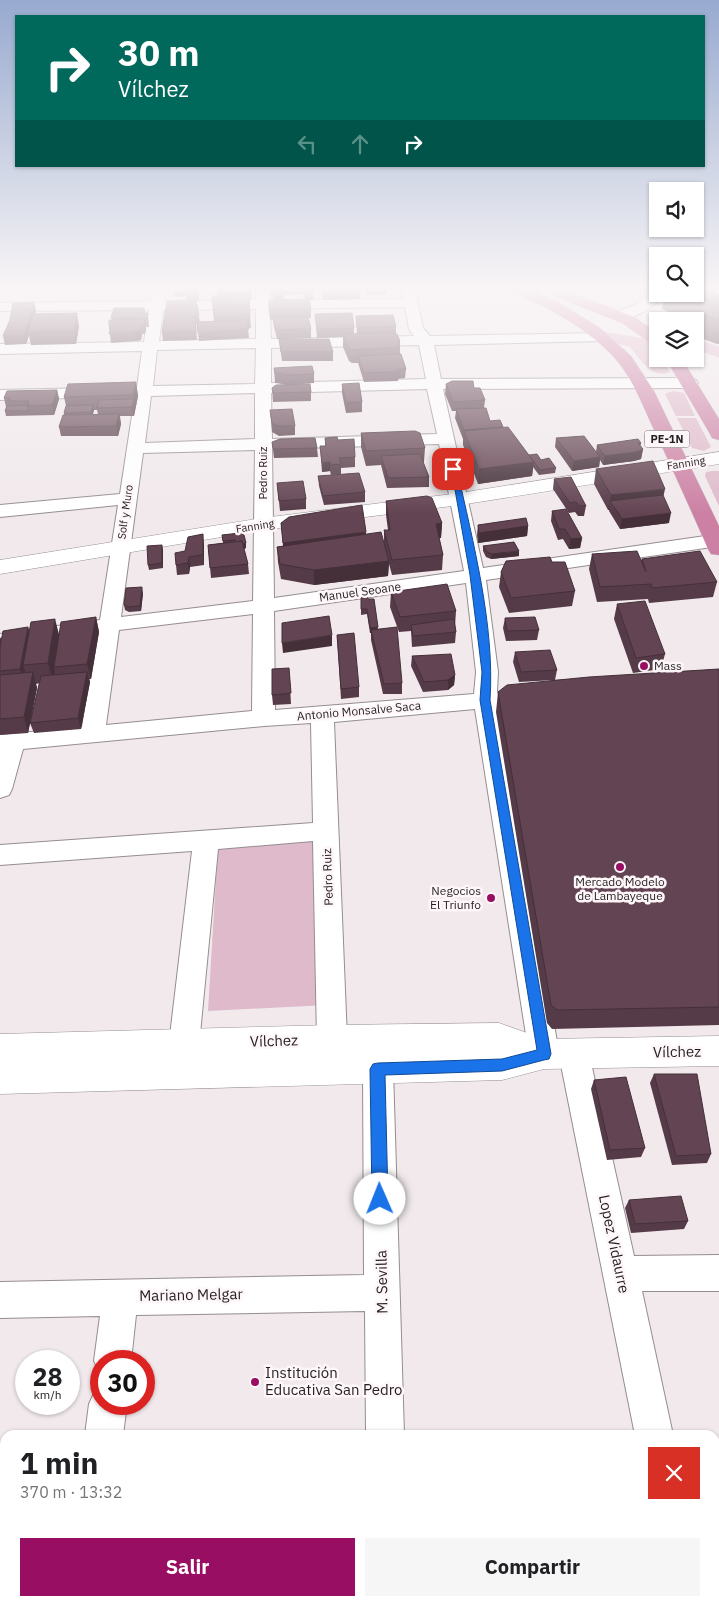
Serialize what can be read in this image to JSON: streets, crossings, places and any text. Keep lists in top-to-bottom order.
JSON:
{
  "streets": {
    "highway": ["PE-1N"],
    "street": [
      "Fanning",
      "Pedro Ruiz",
      "Solf y Muro",
      "Manuel Seoane",
      "Antonio Monsalve Saca",
      "Vílchez",
      "Lopez Vidaurre",
      "M. Sevilla",
      "Mariano Melgar"
    ]
  },
  "crossings": [
    ["PE-1N", "Fanning"],
    ["PE-1N", "Manuel Seoane"],
    ["Fanning", "Pedro Ruiz"],
    ["Fanning", "Solf y Muro"],
    ["Fanning", "Lopez Vidaurre"],
    ["Pedro Ruiz", "Manuel Seoane"],
    ["Pedro Ruiz", "Antonio Monsalve Saca"],
    ["Pedro Ruiz", "Vílchez"],
    ["Solf y Muro", "Manuel Seoane"],
    ["Solf y Muro", "Antonio Monsalve Saca"],
    ["Manuel Seoane", "Lopez Vidaurre"],
    ["Antonio Monsalve Saca", "Lopez Vidaurre"],
    ["Vílchez", "Lopez Vidaurre"],
    ["Vílchez", "M. Sevilla"],
    ["M. Sevilla", "Mariano Melgar"]
  ],
  "places": [
    "Mass",
    "Mercado Modelo de Lambayeque",
    "Negocios El Triunfo",
    "Institución Educativa San Pedro"
  ],
  "page": {
    "turn": ["30 m", "Vílchez"],
    "speed": "28 km/h",
    "limit": "30",
    "heading": ["1 min", "370 m · 13:32"],
    "buttons": ["Salir", "Compartir"]
  }
}
